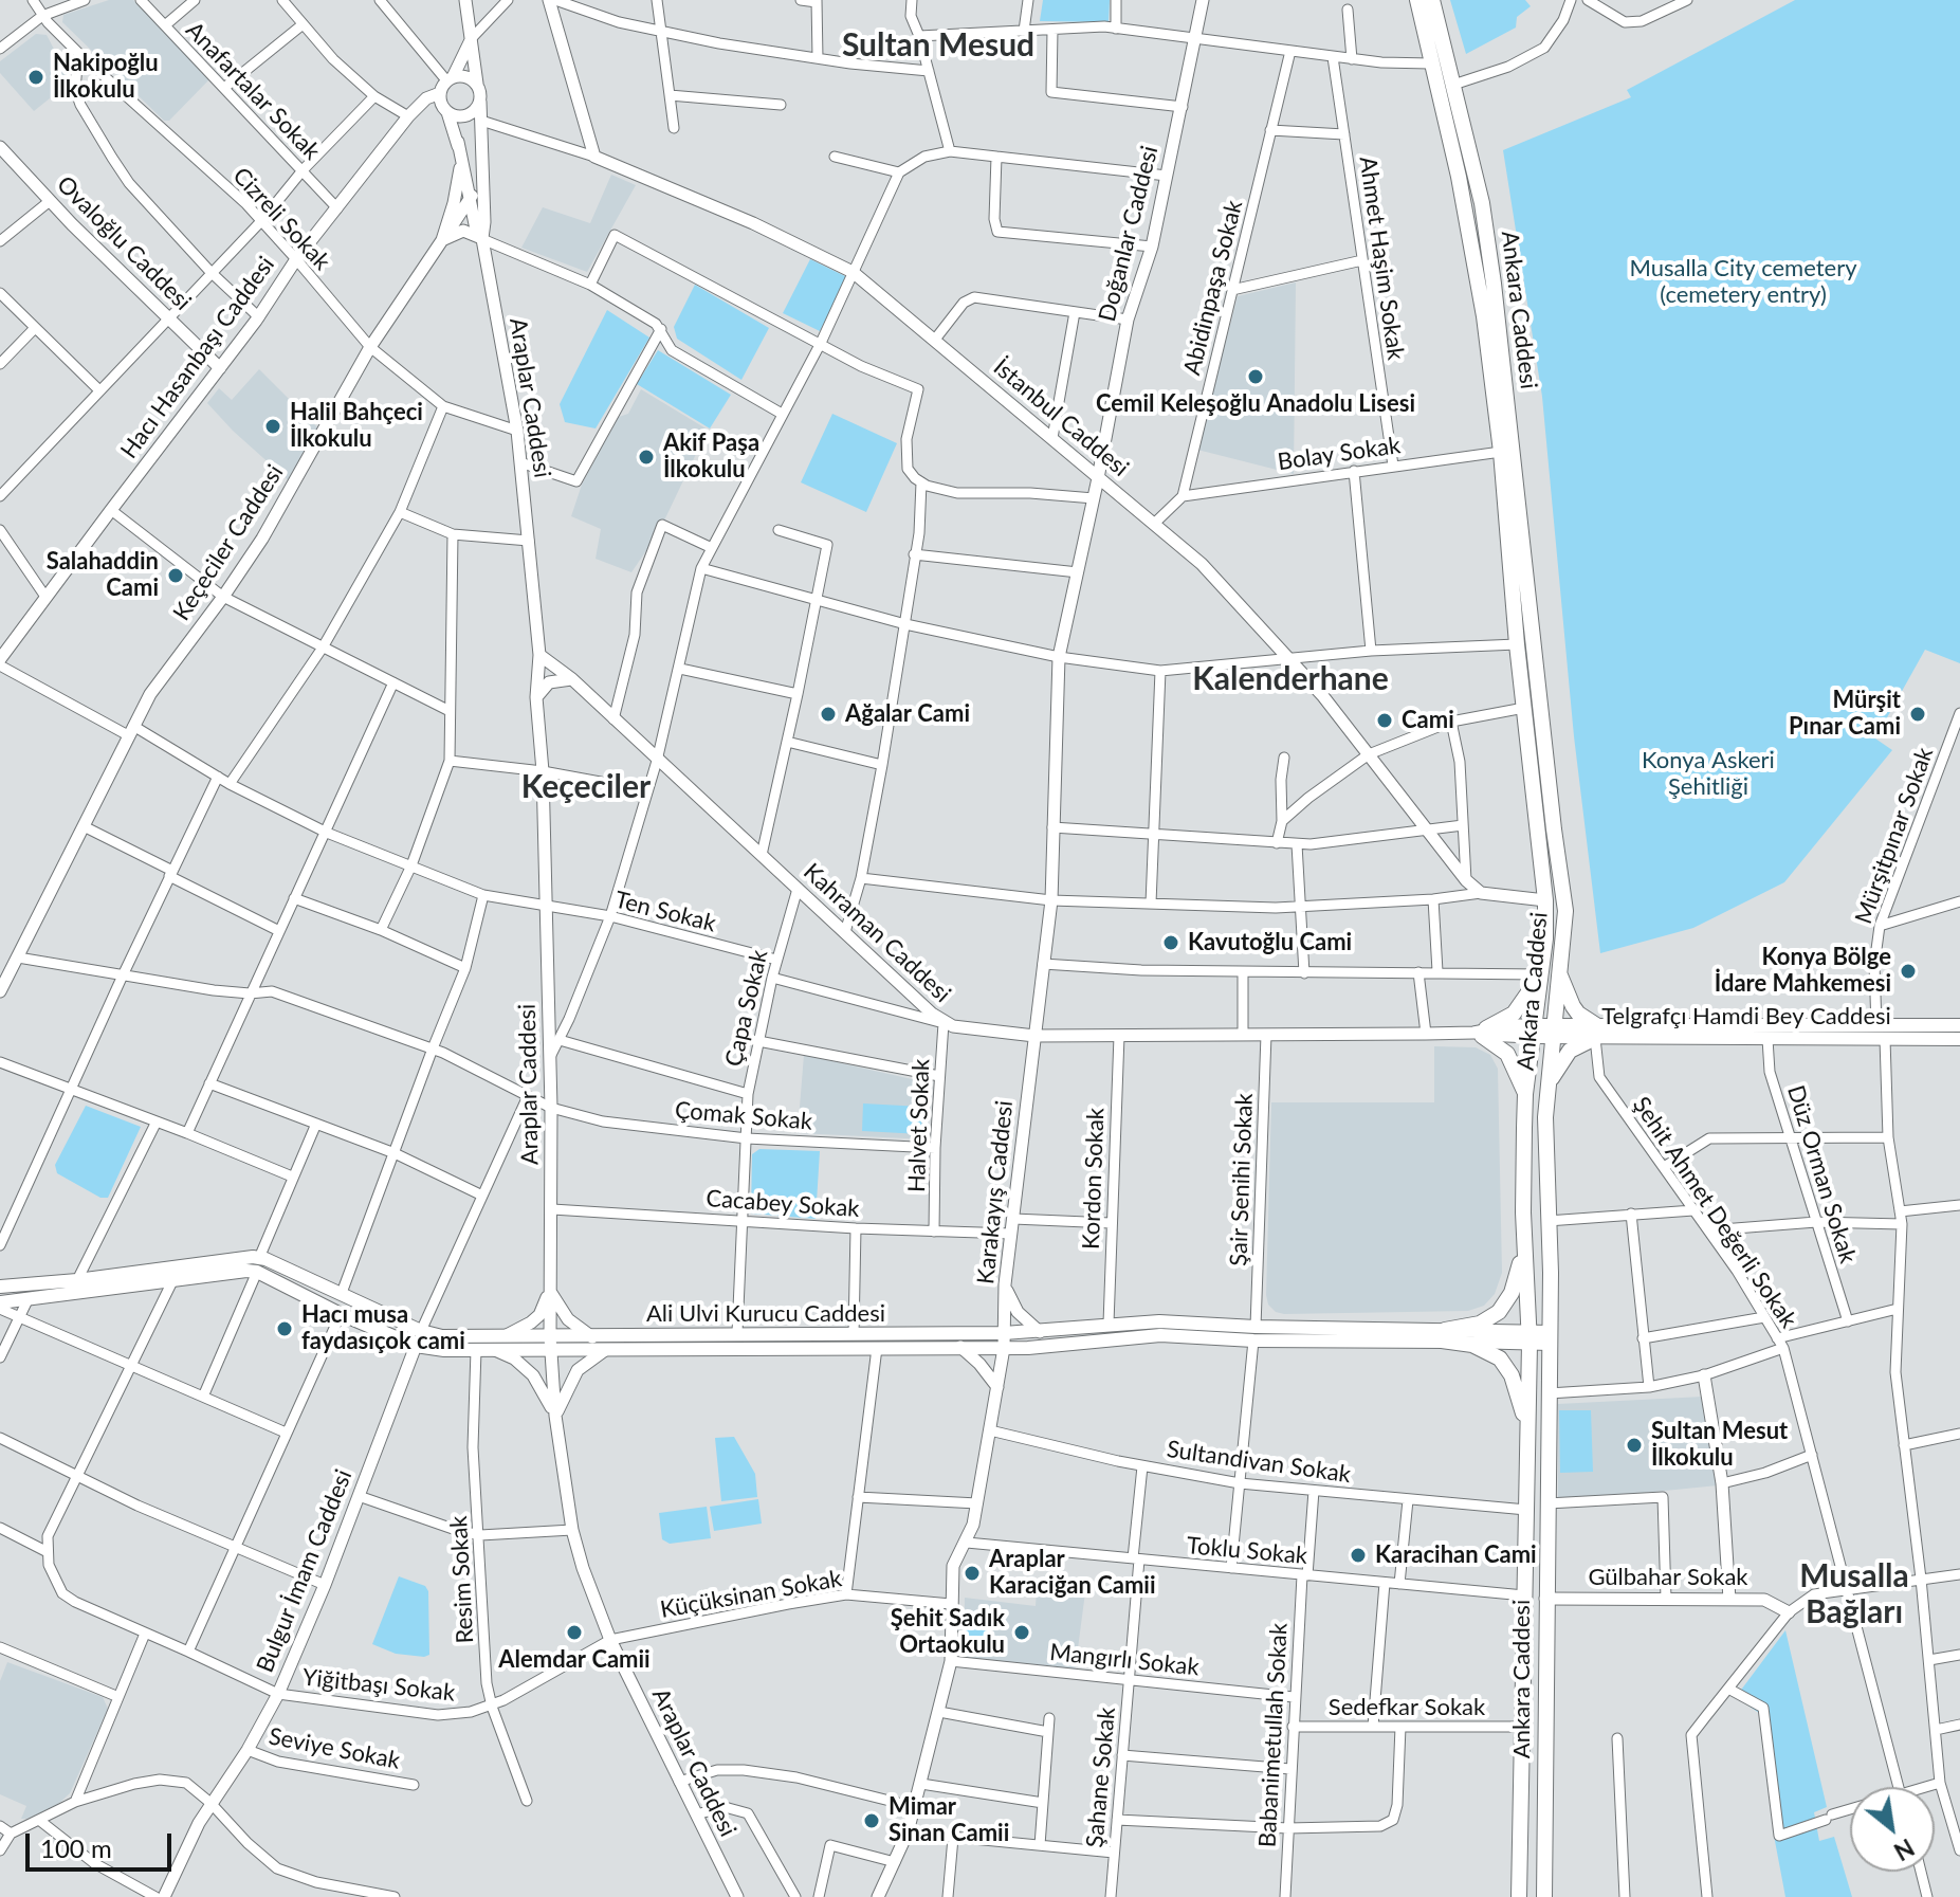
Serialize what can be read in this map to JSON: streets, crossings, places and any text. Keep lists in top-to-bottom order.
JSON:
{
  "streets": {
    "main road": ["Ankara Caddesi", "Telgrafçı Hamdi Bey Caddesi", "Ali Ulvi Kurucu Caddesi"],
    "street": [
      "Anafartalar Sokak",
      "Cizreli Sokak",
      "Doğanlar Caddesi",
      "Ovaloğlu Caddesi",
      "Ahmet Haşim Sokak",
      "Abidinpaşa Sokak",
      "Hacı Hasanbaşı Caddesi",
      "Araplar Caddesi",
      "İstanbul Caddesi",
      "Bolay Sokak",
      "Keçeciler Caddesi",
      "Mürşitpınar Sokak",
      "Ten Sokak",
      "Kahraman Caddesi",
      "Çapa Sokak",
      "Çomak Sokak",
      "Halvet Sokak",
      "Düz Orman Sokak",
      "Kordon Sokak",
      "Şair Senihi Sokak",
      "Karakayış Caddesi",
      "Cacabey Sokak",
      "Şehit Ahmet Değerli Sokak",
      "Sultandivan Sokak",
      "Toklu Sokak",
      "Bulgur İmam Caddesi",
      "Gülbahar Sokak",
      "Resim Sokak",
      "Küçüksinan Sokak",
      "Mangırlı Sokak",
      "Yiğitbaşı Sokak",
      "Sedefkar Sokak",
      "Babanimetullah Sokak",
      "Seviye Sokak",
      "Şahane Sokak"
    ]
  },
  "crossings": [
    ["Anafartalar Sokak", "Hacı Hasanbaşı Caddesi"],
    ["Cizreli Sokak", "Hacı Hasanbaşı Caddesi"],
    ["Cizreli Sokak", "Araplar Caddesi"],
    ["Cizreli Sokak", "Keçeciler Caddesi"],
    ["Doğanlar Caddesi", "İstanbul Caddesi"],
    ["Doğanlar Caddesi", "Karakayış Caddesi"],
    ["Ovaloğlu Caddesi", "Hacı Hasanbaşı Caddesi"],
    ["Ahmet Haşim Sokak", "Bolay Sokak"],
    ["Abidinpaşa Sokak", "Bolay Sokak"],
    ["Ankara Caddesi", "Bolay Sokak"],
    ["Ankara Caddesi", "Kahraman Caddesi"],
    ["Ankara Caddesi", "Telgrafçı Hamdi Bey Caddesi"],
    ["Ankara Caddesi", "Ali Ulvi Kurucu Caddesi"],
    ["Ankara Caddesi", "Sultandivan Sokak"],
    ["Ankara Caddesi", "Toklu Sokak"],
    ["Ankara Caddesi", "Gülbahar Sokak"],
    ["Ankara Caddesi", "Sedefkar Sokak"],
    ["Hacı Hasanbaşı Caddesi", "Araplar Caddesi"],
    ["Hacı Hasanbaşı Caddesi", "Keçeciler Caddesi"],
    ["Araplar Caddesi", "Keçeciler Caddesi"],
    ["Araplar Caddesi", "Ten Sokak"],
    ["Araplar Caddesi", "Kahraman Caddesi"],
    ["Araplar Caddesi", "Çomak Sokak"],
    ["Araplar Caddesi", "Cacabey Sokak"],
    ["Araplar Caddesi", "Ali Ulvi Kurucu Caddesi"],
    ["Araplar Caddesi", "Küçüksinan Sokak"],
    ["Araplar Caddesi", "Yiğitbaşı Sokak"],
    ["İstanbul Caddesi", "Karakayış Caddesi"],
    ["Keçeciler Caddesi", "Ten Sokak"],
    ["Keçeciler Caddesi", "Çomak Sokak"],
    ["Mürşitpınar Sokak", "Telgrafçı Hamdi Bey Caddesi"],
    ["Ten Sokak", "Çapa Sokak"],
    ["Kahraman Caddesi", "Çapa Sokak"],
    ["Kahraman Caddesi", "Telgrafçı Hamdi Bey Caddesi"],
    ["Kahraman Caddesi", "Halvet Sokak"],
    ["Kahraman Caddesi", "Kordon Sokak"],
    ["Kahraman Caddesi", "Şair Senihi Sokak"],
    ["Kahraman Caddesi", "Karakayış Caddesi"],
    ["Çapa Sokak", "Çomak Sokak"],
    ["Çapa Sokak", "Cacabey Sokak"],
    ["Çapa Sokak", "Ali Ulvi Kurucu Caddesi"],
    ["Telgrafçı Hamdi Bey Caddesi", "Düz Orman Sokak"],
    ["Telgrafçı Hamdi Bey Caddesi", "Şehit Ahmet Değerli Sokak"],
    ["Çomak Sokak", "Halvet Sokak"],
    ["Halvet Sokak", "Cacabey Sokak"],
    ["Kordon Sokak", "Ali Ulvi Kurucu Caddesi"],
    ["Şair Senihi Sokak", "Ali Ulvi Kurucu Caddesi"],
    ["Şair Senihi Sokak", "Sultandivan Sokak"],
    ["Şair Senihi Sokak", "Toklu Sokak"],
    ["Karakayış Caddesi", "Cacabey Sokak"],
    ["Karakayış Caddesi", "Ali Ulvi Kurucu Caddesi"],
    ["Karakayış Caddesi", "Sultandivan Sokak"],
    ["Karakayış Caddesi", "Toklu Sokak"],
    ["Karakayış Caddesi", "Küçüksinan Sokak"],
    ["Karakayış Caddesi", "Mangırlı Sokak"],
    ["Ali Ulvi Kurucu Caddesi", "Bulgur İmam Caddesi"],
    ["Ali Ulvi Kurucu Caddesi", "Resim Sokak"],
    ["Sultandivan Sokak", "Babanimetullah Sokak"],
    ["Sultandivan Sokak", "Şahane Sokak"],
    ["Toklu Sokak", "Babanimetullah Sokak"],
    ["Toklu Sokak", "Şahane Sokak"],
    ["Bulgur İmam Caddesi", "Yiğitbaşı Sokak"],
    ["Bulgur İmam Caddesi", "Seviye Sokak"],
    ["Resim Sokak", "Yiğitbaşı Sokak"],
    ["Küçüksinan Sokak", "Yiğitbaşı Sokak"],
    ["Mangırlı Sokak", "Babanimetullah Sokak"],
    ["Mangırlı Sokak", "Şahane Sokak"],
    ["Sedefkar Sokak", "Babanimetullah Sokak"]
  ],
  "districts": [
    "Sultan Mesud",
    "Kalenderhane",
    "Keçeciler",
    "Musalla Bağları"
  ],
  "parks": ["Musalla City cemetery (cemetery entry)", "Konya Askeri Şehitliği"],
  "places": [
    "Nakipoğlu İlkokulu",
    "Cemil Keleşoğlu Anadolu Lisesi",
    "Halil Bahçeci İlkokulu",
    "Akif Paşa İlkokulu",
    "Salahaddin Cami",
    "Ağalar Cami",
    "Mürşit Pınar Cami",
    "Cami",
    "Kavutoğlu Cami",
    "Konya Bölge İdare Mahkemesi",
    "Hacı musa faydasıçok cami",
    "Sultan Mesut İlkokulu",
    "Karacihan Cami",
    "Araplar Karaciğan Camii",
    "Alemdar Camii",
    "Şehit Sadık Ortaokulu",
    "Mimar Sinan Camii"
  ],
  "scale_bar": "100 m",
  "north": "bottom right"
}
